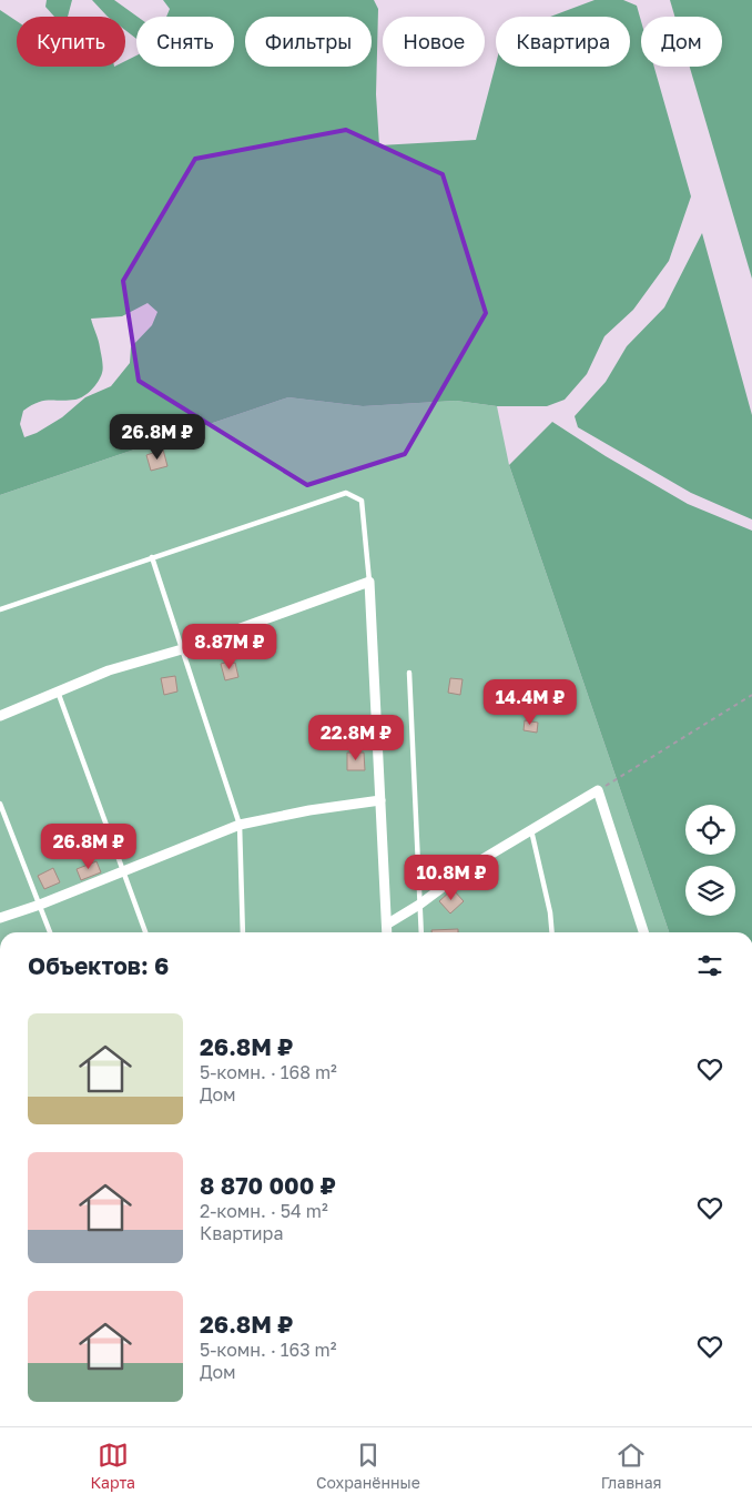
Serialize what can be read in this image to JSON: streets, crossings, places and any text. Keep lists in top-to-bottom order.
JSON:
{
  "page": {
    "chip": [
      "Купить",
      "Снять",
      "Фильтры",
      "Новое",
      "Квартира",
      "Дом"
    ],
    "price": [
      "26.8M ₽",
      "8.87M ₽",
      "14.4M ₽",
      "22.8M ₽",
      "26.8M ₽",
      "10.8M ₽"
    ],
    "heading": "Объектов: 6",
    "list": [
      {
        "name": "26.8M ₽",
        "note": "5-комн. · 168 m² · Дом"
      },
      {
        "name": "8 870 000 ₽",
        "note": "2-комн. · 54 m² · Квартира"
      },
      {
        "name": "26.8M ₽",
        "note": "5-комн. · 163 m² · Дом"
      }
    ],
    "tabs": ["Карта", "Сохранённые", "Главная"]
  }
}
